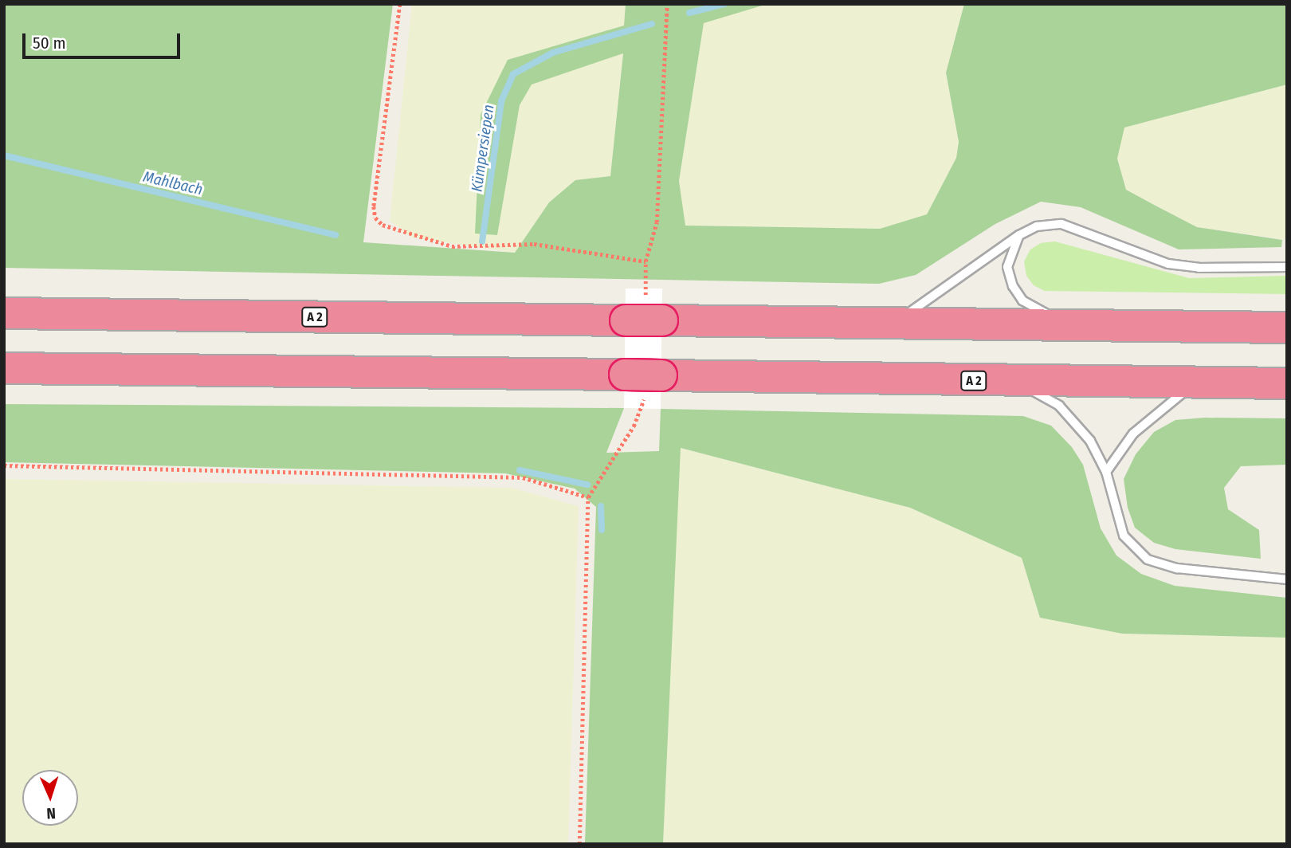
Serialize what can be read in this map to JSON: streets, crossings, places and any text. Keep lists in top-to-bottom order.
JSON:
{
  "streets": {
    "highway": ["A 2"]
  },
  "water": ["Kümpersiepen", "Mahlbach"],
  "scale_bar": "50 m",
  "north": "bottom"
}
